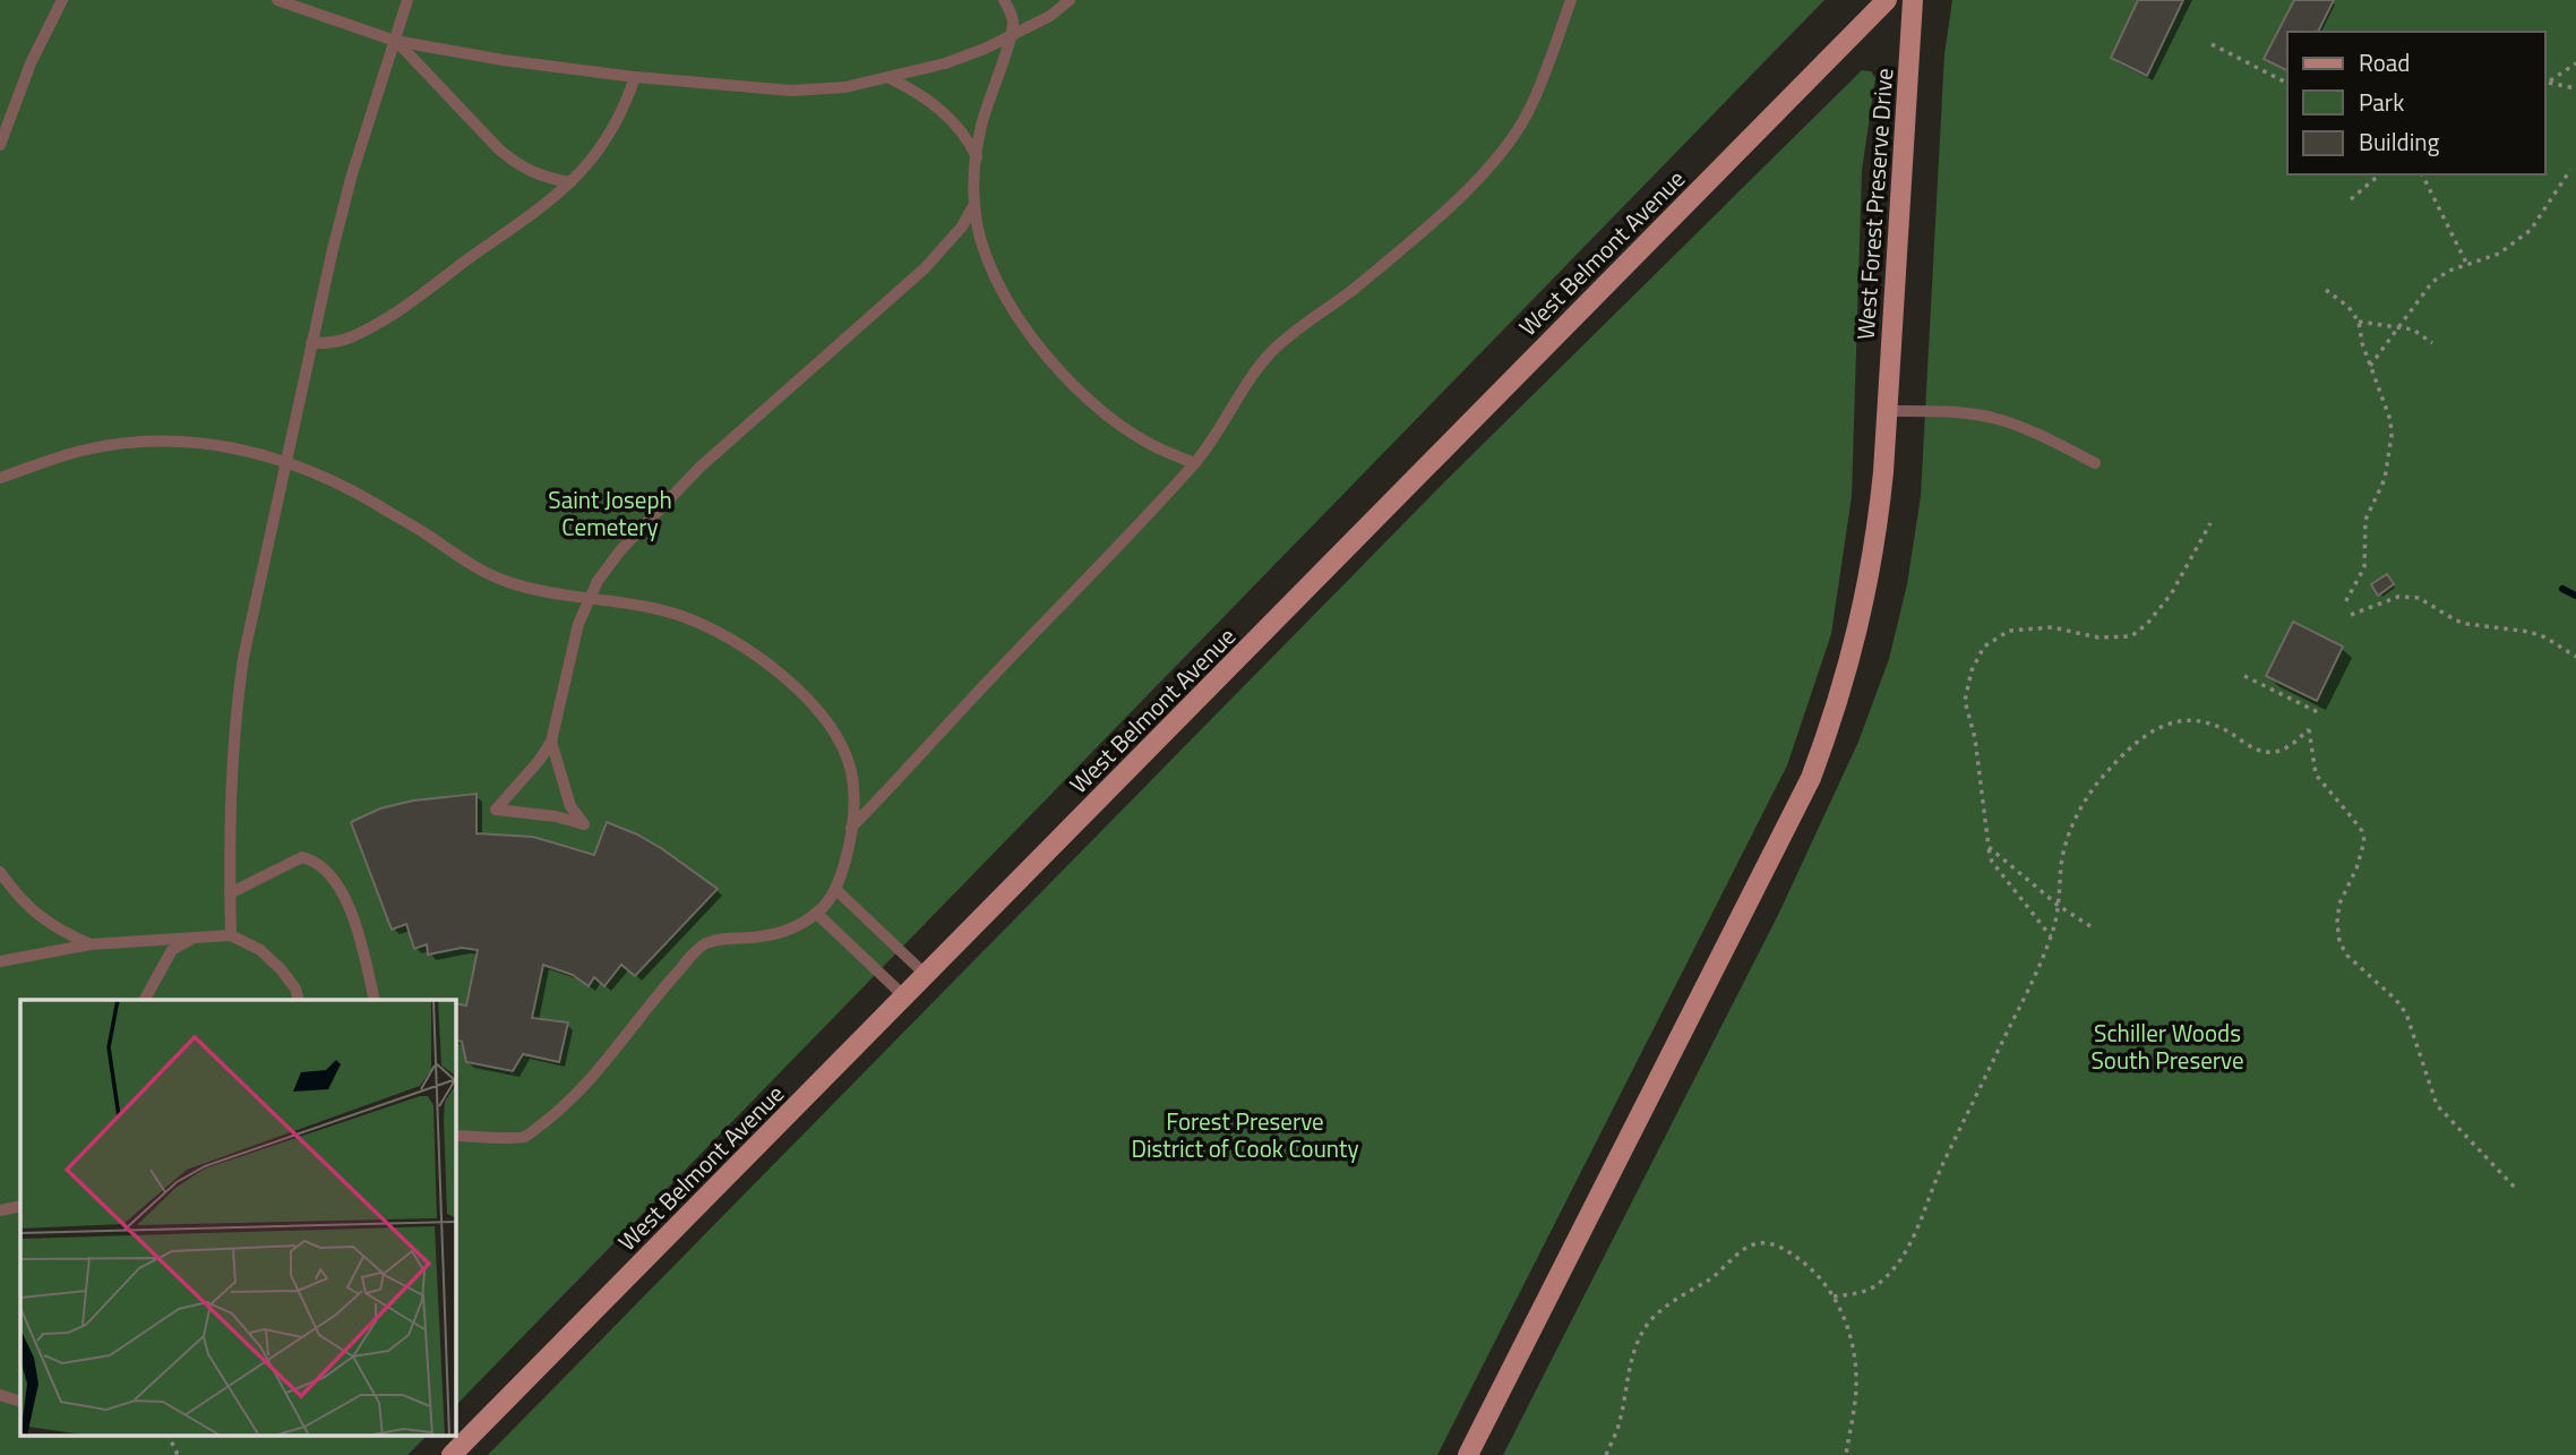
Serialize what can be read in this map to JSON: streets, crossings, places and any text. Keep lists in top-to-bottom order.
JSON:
{
  "streets": {
    "main road": ["West Forest Preserve Drive", "West Belmont Avenue"]
  },
  "parks": ["Saint Joseph Cemetery", "Schiller Woods South Preserve", "Forest Preserve District of Cook County"],
  "legend": ["Road", "Park", "Building"]
}
